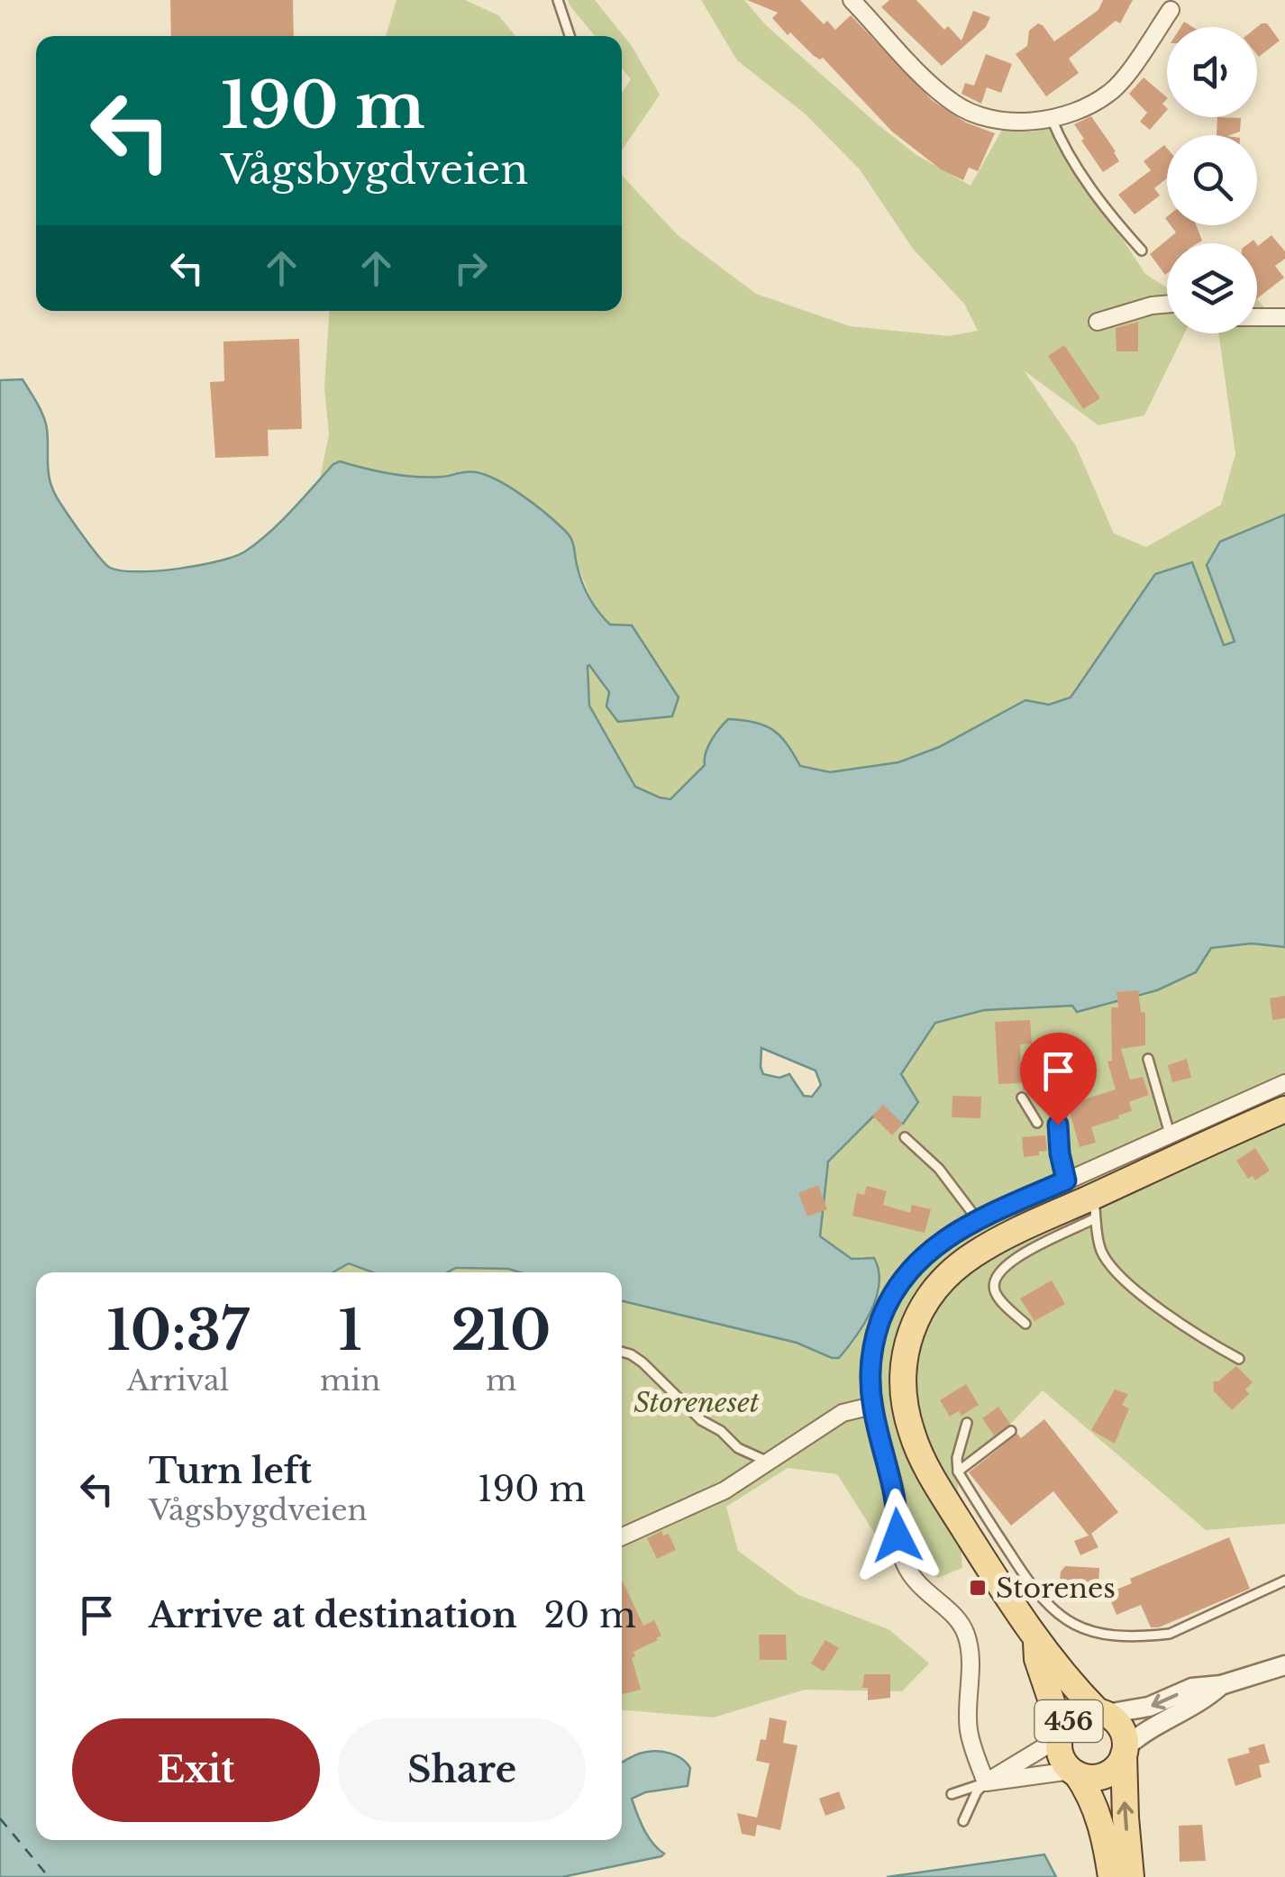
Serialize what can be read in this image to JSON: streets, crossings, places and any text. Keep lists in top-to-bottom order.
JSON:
{
  "streets": {
    "main road": ["456"]
  },
  "parks": ["Storeneset"],
  "places": {
    "transit": ["Storenes"]
  },
  "page": {
    "turn": ["190 m", "Vågsbygdveien"],
    "eta": [
      "10:37",
      "Arrival",
      "1",
      "min",
      "210",
      "m"
    ],
    "list": [
      {
        "name": "Turn left",
        "note": "Vågsbygdveien",
        "value": "190 m"
      },
      {
        "name": "Arrive at destination",
        "value": "20 m"
      }
    ],
    "buttons": ["Exit", "Share"]
  }
}
